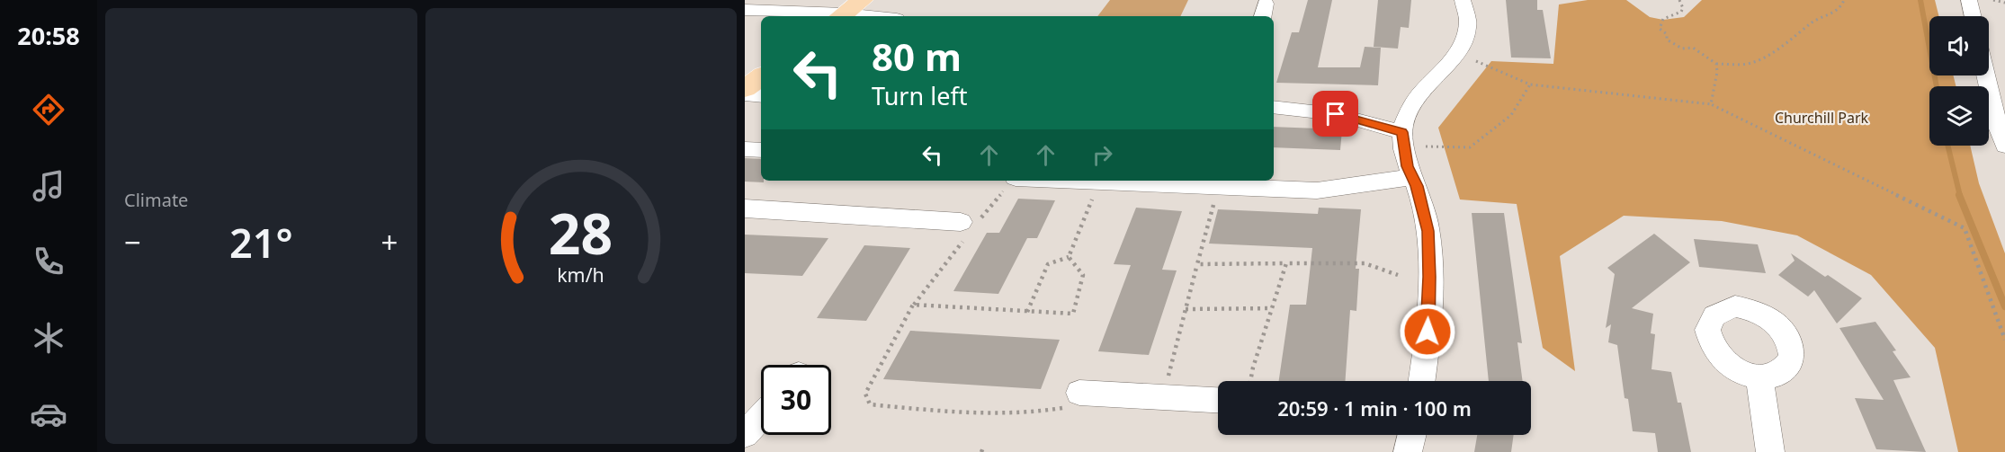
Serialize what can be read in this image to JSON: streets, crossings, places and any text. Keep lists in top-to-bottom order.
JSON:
{
  "parks": ["Churchill Park"],
  "page": {
    "tabs": "20:58",
    "tile": "Climate",
    "turn": ["80 m", "Turn left"],
    "heat": ["−", "21°", "+"],
    "limit": "30",
    "trip": "20:59 · 1 min · 100 m",
    "gauge": ["28", "km/h"]
  }
}
